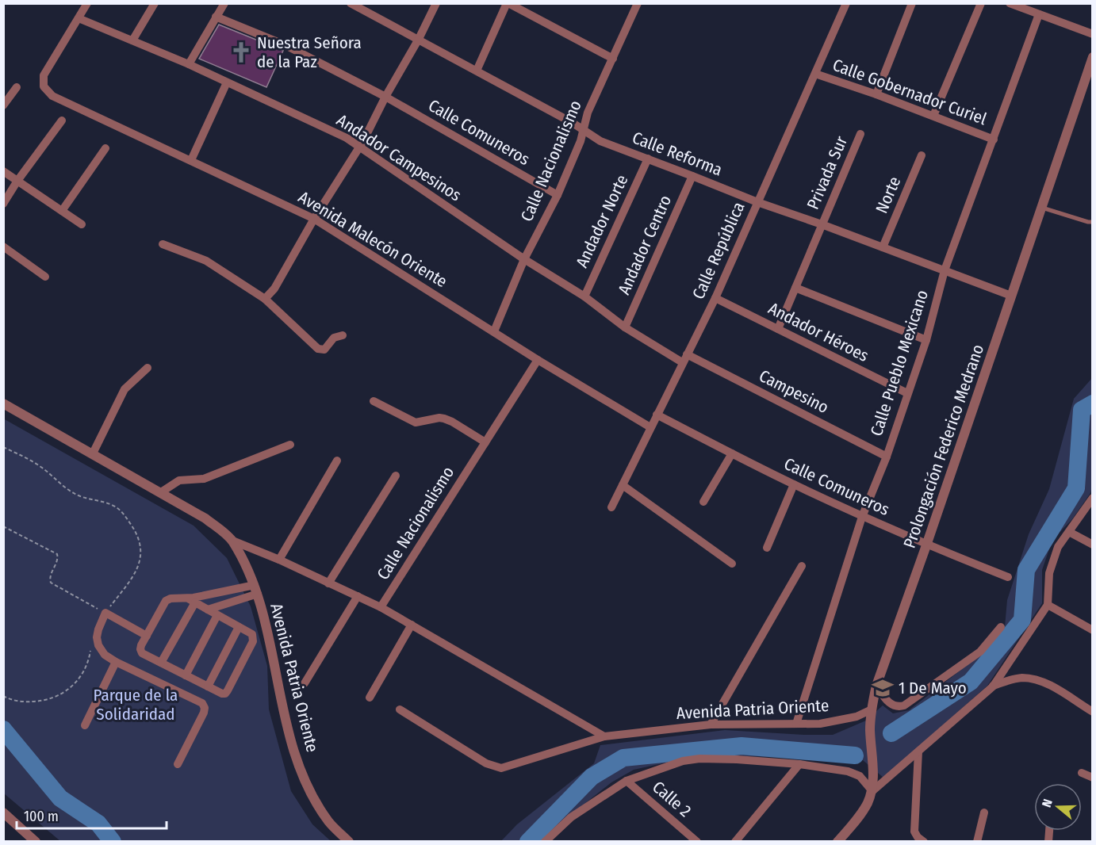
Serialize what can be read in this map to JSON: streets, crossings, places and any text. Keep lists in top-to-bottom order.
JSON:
{
  "streets": {
    "street": [
      "Calle Gobernador Curiel",
      "Calle Comuneros",
      "Calle Reforma",
      "Andador Campesinos",
      "Calle Nacionalismo",
      "Privada Sur",
      "Norte",
      "Andador Norte",
      "Avenida Malecón Oriente",
      "Andador Centro",
      "Calle República",
      "Andador Héroes",
      "Calle Pueblo Mexicano",
      "Campesino",
      "Prolongación Federico Medrano",
      "Avenida Patria Oriente",
      "Calle 2"
    ]
  },
  "crossings": [
    ["Calle Gobernador Curiel", "Calle República"],
    ["Calle Gobernador Curiel", "Calle Pueblo Mexicano"],
    ["Calle Comuneros", "Calle Nacionalismo"],
    ["Calle Comuneros", "Calle República"],
    ["Calle Comuneros", "Calle Pueblo Mexicano"],
    ["Calle Comuneros", "Prolongación Federico Medrano"],
    ["Calle Reforma", "Calle Nacionalismo"],
    ["Calle Reforma", "Privada Sur"],
    ["Calle Reforma", "Norte"],
    ["Calle Reforma", "Andador Norte"],
    ["Calle Reforma", "Andador Centro"],
    ["Calle Reforma", "Calle República"],
    ["Calle Reforma", "Calle Pueblo Mexicano"],
    ["Calle Reforma", "Prolongación Federico Medrano"],
    ["Andador Campesinos", "Calle Nacionalismo"],
    ["Andador Campesinos", "Andador Norte"],
    ["Andador Campesinos", "Avenida Malecón Oriente"],
    ["Andador Campesinos", "Andador Centro"],
    ["Andador Campesinos", "Calle República"],
    ["Andador Campesinos", "Campesino"],
    ["Calle Nacionalismo", "Avenida Malecón Oriente"],
    ["Calle Nacionalismo", "Avenida Patria Oriente"],
    ["Privada Sur", "Andador Héroes"],
    ["Avenida Malecón Oriente", "Calle República"],
    ["Calle República", "Andador Héroes"],
    ["Calle República", "Campesino"],
    ["Andador Héroes", "Calle Pueblo Mexicano"],
    ["Calle Pueblo Mexicano", "Campesino"],
    ["Calle Pueblo Mexicano", "Avenida Patria Oriente"],
    ["Prolongación Federico Medrano", "Avenida Patria Oriente"]
  ],
  "parks": ["Parque de la Solidaridad"],
  "places": {
    "church": ["Nuestra Señora de la Paz"],
    "school or university": ["1 De Mayo"]
  },
  "scale_bar": "100 m",
  "north": "left"
}
